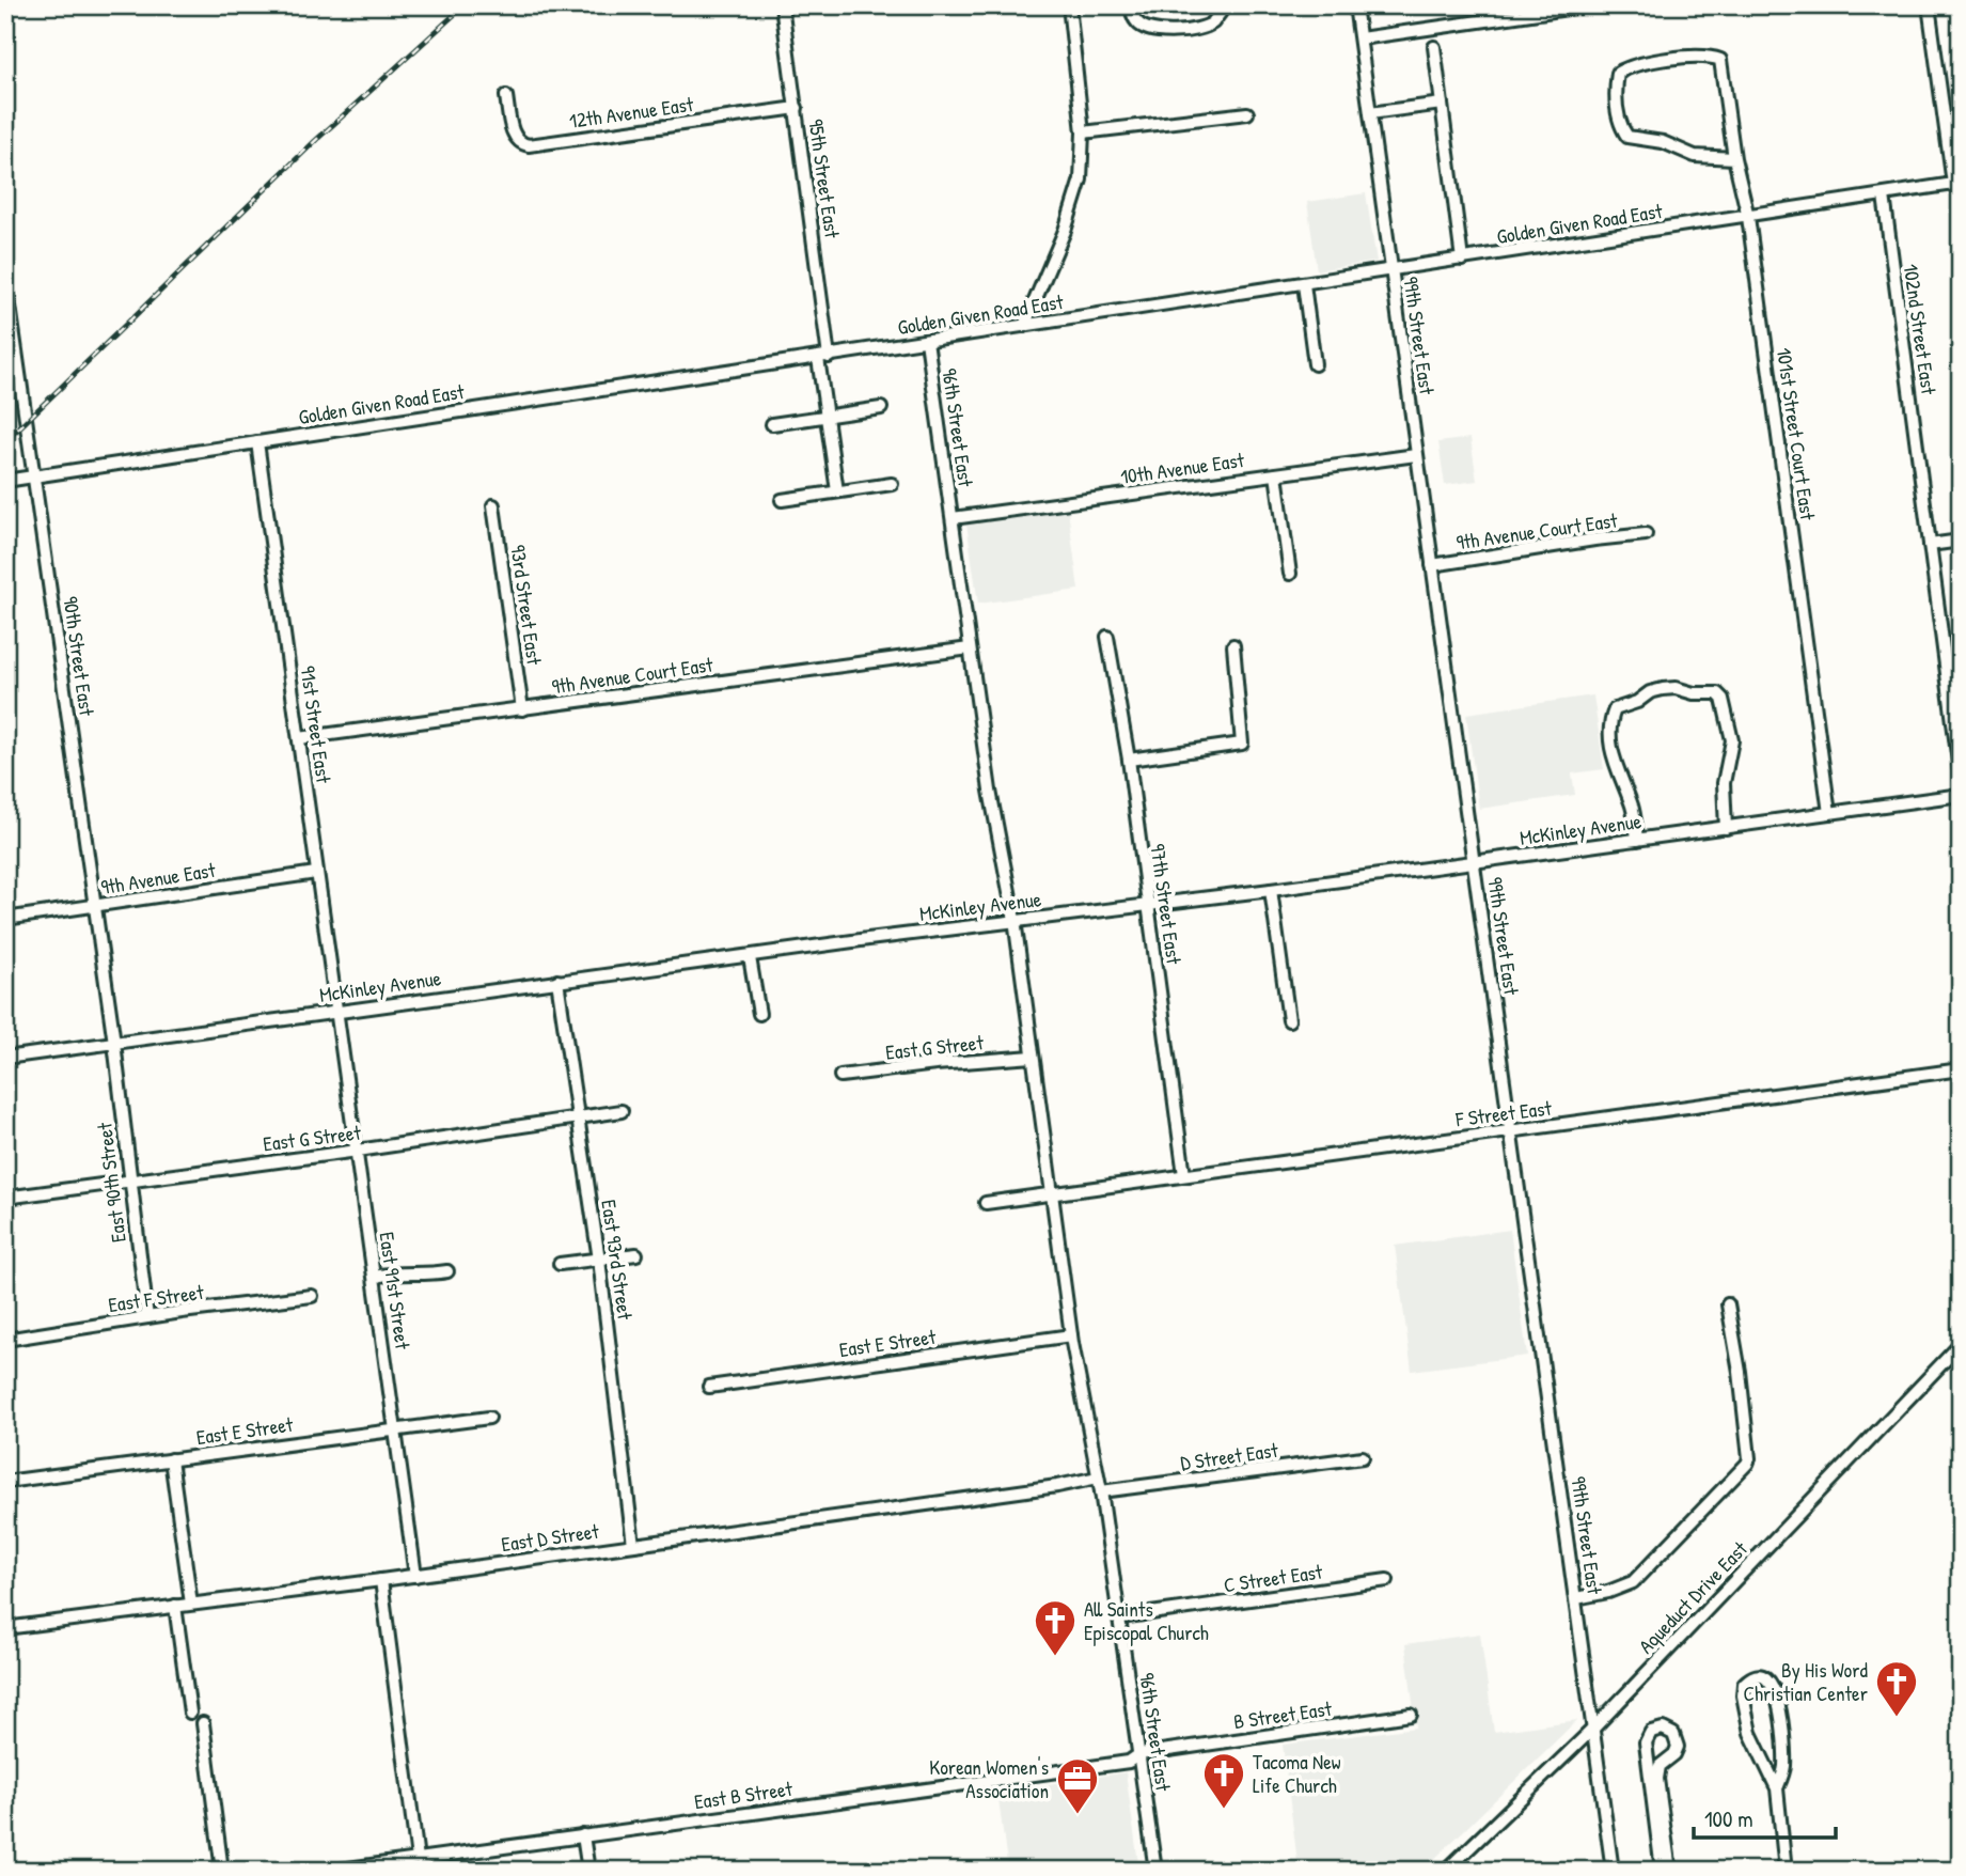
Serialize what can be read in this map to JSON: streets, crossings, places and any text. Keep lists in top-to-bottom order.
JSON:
{
  "streets": {
    "street": [
      "12th Avenue East",
      "95th Street East",
      "Golden Given Road East",
      "102nd Street East",
      "99th Street East",
      "96th Street East",
      "101st Street Court East",
      "10th Avenue East",
      "9th Avenue Court East",
      "93rd Street East",
      "90th Street East",
      "91st Street East",
      "McKinley Avenue",
      "9th Avenue East",
      "97th Street East",
      "East G Street",
      "F Street East",
      "East 90th Street",
      "East 93rd Street",
      "East 91st Street",
      "East F Street",
      "East E Street",
      "D Street East",
      "East D Street",
      "C Street East",
      "Aqueduct Drive East",
      "B Street East",
      "East B Street"
    ]
  },
  "crossings": [
    ["12th Avenue East", "95th Street East"],
    ["95th Street East", "Golden Given Road East"],
    ["Golden Given Road East", "102nd Street East"],
    ["Golden Given Road East", "99th Street East"],
    ["Golden Given Road East", "96th Street East"],
    ["Golden Given Road East", "101st Street Court East"],
    ["Golden Given Road East", "90th Street East"],
    ["Golden Given Road East", "91st Street East"],
    ["99th Street East", "10th Avenue East"],
    ["99th Street East", "9th Avenue Court East"],
    ["99th Street East", "McKinley Avenue"],
    ["99th Street East", "F Street East"],
    ["99th Street East", "Aqueduct Drive East"],
    ["96th Street East", "10th Avenue East"],
    ["96th Street East", "9th Avenue Court East"],
    ["96th Street East", "McKinley Avenue"],
    ["96th Street East", "East G Street"],
    ["96th Street East", "F Street East"],
    ["96th Street East", "East E Street"],
    ["96th Street East", "D Street East"],
    ["96th Street East", "East D Street"],
    ["96th Street East", "C Street East"],
    ["96th Street East", "East B Street"],
    ["101st Street Court East", "McKinley Avenue"],
    ["9th Avenue Court East", "93rd Street East"],
    ["9th Avenue Court East", "91st Street East"],
    ["90th Street East", "McKinley Avenue"],
    ["90th Street East", "9th Avenue East"],
    ["90th Street East", "East 90th Street"],
    ["91st Street East", "McKinley Avenue"],
    ["91st Street East", "9th Avenue East"],
    ["91st Street East", "East 91st Street"],
    ["McKinley Avenue", "97th Street East"],
    ["McKinley Avenue", "East 90th Street"],
    ["McKinley Avenue", "East 93rd Street"],
    ["McKinley Avenue", "East 91st Street"],
    ["97th Street East", "F Street East"],
    ["East G Street", "East 90th Street"],
    ["East G Street", "East 93rd Street"],
    ["East G Street", "East 91st Street"],
    ["East 90th Street", "East F Street"],
    ["East 93rd Street", "East D Street"],
    ["East 91st Street", "East E Street"],
    ["East 91st Street", "East D Street"],
    ["B Street East", "East B Street"]
  ],
  "places": {
    "church": ["All Saints Episcopal Church", "By His Word Christian Center", "Tacoma New Life Church"],
    "office": ["Korean Women's Association"]
  },
  "scale_bar": "100 m"
}
